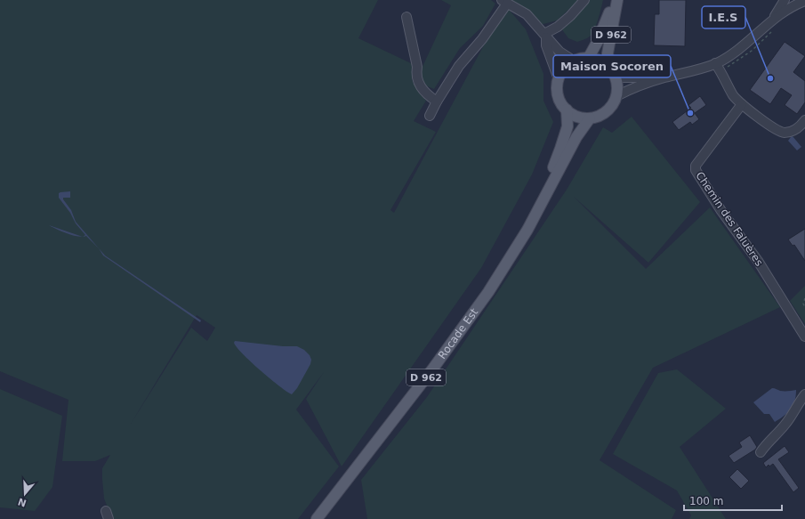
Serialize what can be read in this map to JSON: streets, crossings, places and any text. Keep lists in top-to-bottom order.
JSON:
{
  "streets": {
    "main road": ["D 962", "Rocade Est"],
    "street": ["Chemin des Faluères"]
  },
  "crossings": [
    ["D 962", "Rocade Est"]
  ],
  "places": ["I.E.S", "Maison Socoren"],
  "scale_bar": "100 m",
  "north": "bottom"
}
